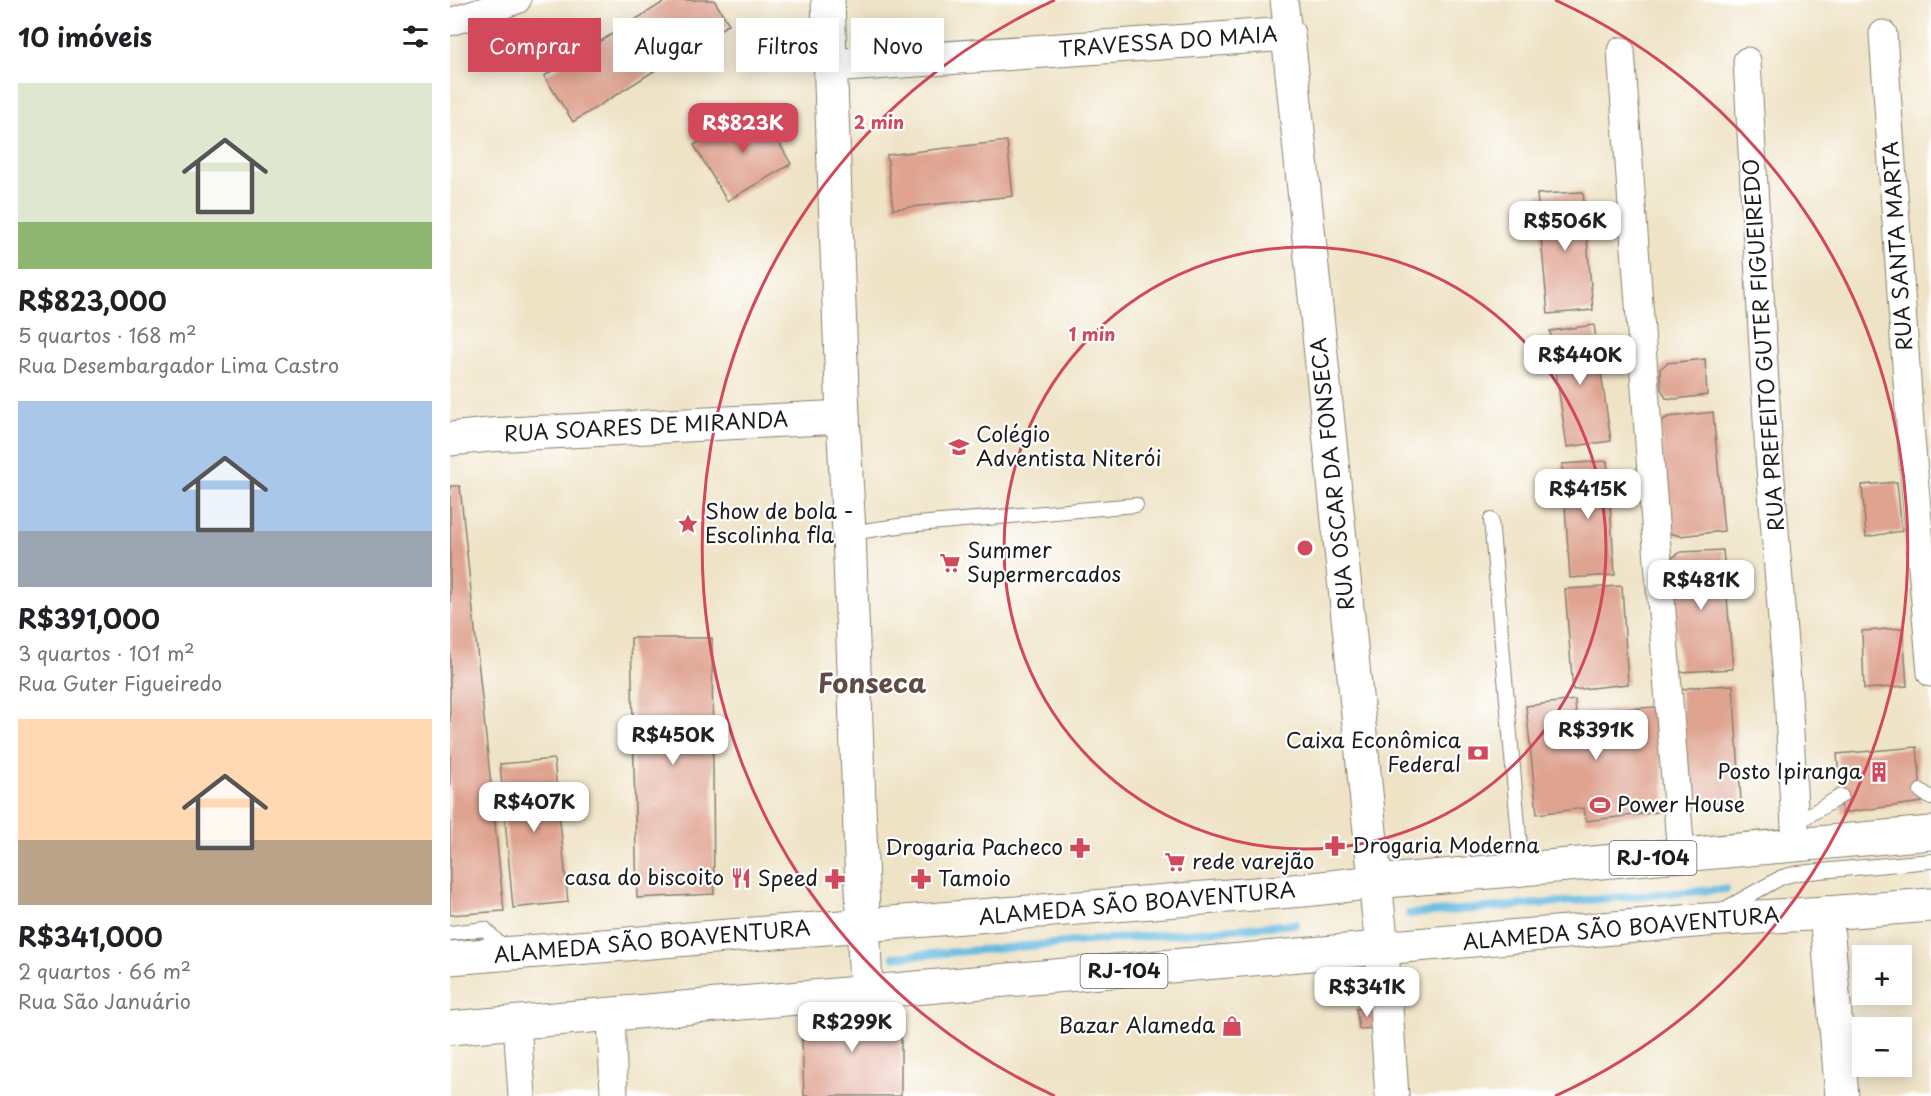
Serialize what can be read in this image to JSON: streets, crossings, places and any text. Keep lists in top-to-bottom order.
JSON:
{
  "streets": {
    "main road": [
      "TRAVESSA DO MAIA",
      "RUA SOARES DE MIRANDA",
      "RUA OSCAR DA FONSECA",
      "RJ-104",
      "ALAMEDA SÃO BOAVENTURA"
    ],
    "street": ["RUA SANTA MARTA", "RUA PREFEITO GUTER FIGUEIREDO"]
  },
  "crossings": [
    ["TRAVESSA DO MAIA", "RUA OSCAR DA FONSECA"],
    ["RUA PREFEITO GUTER FIGUEIREDO", "ALAMEDA SÃO BOAVENTURA"],
    ["RUA OSCAR DA FONSECA", "ALAMEDA SÃO BOAVENTURA"]
  ],
  "districts": ["Fonseca"],
  "places": {
    "school or university": ["Colégio Adventista Niterói"],
    "place": ["Show de bola - Escolinha fla"],
    "supermarket": ["Summer Supermercados", "rede varejão"],
    "bank": ["Caixa Econômica Federal"],
    "building": ["Posto Ipiranga"],
    "sports": ["Power House"],
    "pharmacy": [
      "Drogaria Moderna",
      "Drogaria Pacheco",
      "Speed",
      "Tamoio"
    ],
    "restaurant": ["casa do biscoito"],
    "shop": ["Bazar Alameda"]
  },
  "page": {
    "heading": "10 imóveis",
    "chip": [
      "Comprar",
      "Alugar",
      "Filtros",
      "Novo"
    ],
    "list": [
      {
        "name": "R$823,000",
        "note": "5 quartos · 168 m² · Rua Desembargador Lima Castro"
      },
      {
        "name": "R$391,000",
        "note": "3 quartos · 101 m² · Rua Guter Figueiredo"
      },
      {
        "name": "R$341,000",
        "note": "2 quartos · 66 m² · Rua São Januário"
      }
    ],
    "price": [
      "R$823K",
      "R$506K",
      "R$440K",
      "R$415K",
      "R$481K",
      "R$391K",
      "R$450K",
      "R$407K",
      "R$341K",
      "R$299K"
    ],
    "map_buttons": ["+", "−"]
  },
  "rings": ["2 min", "1 min"]
}
